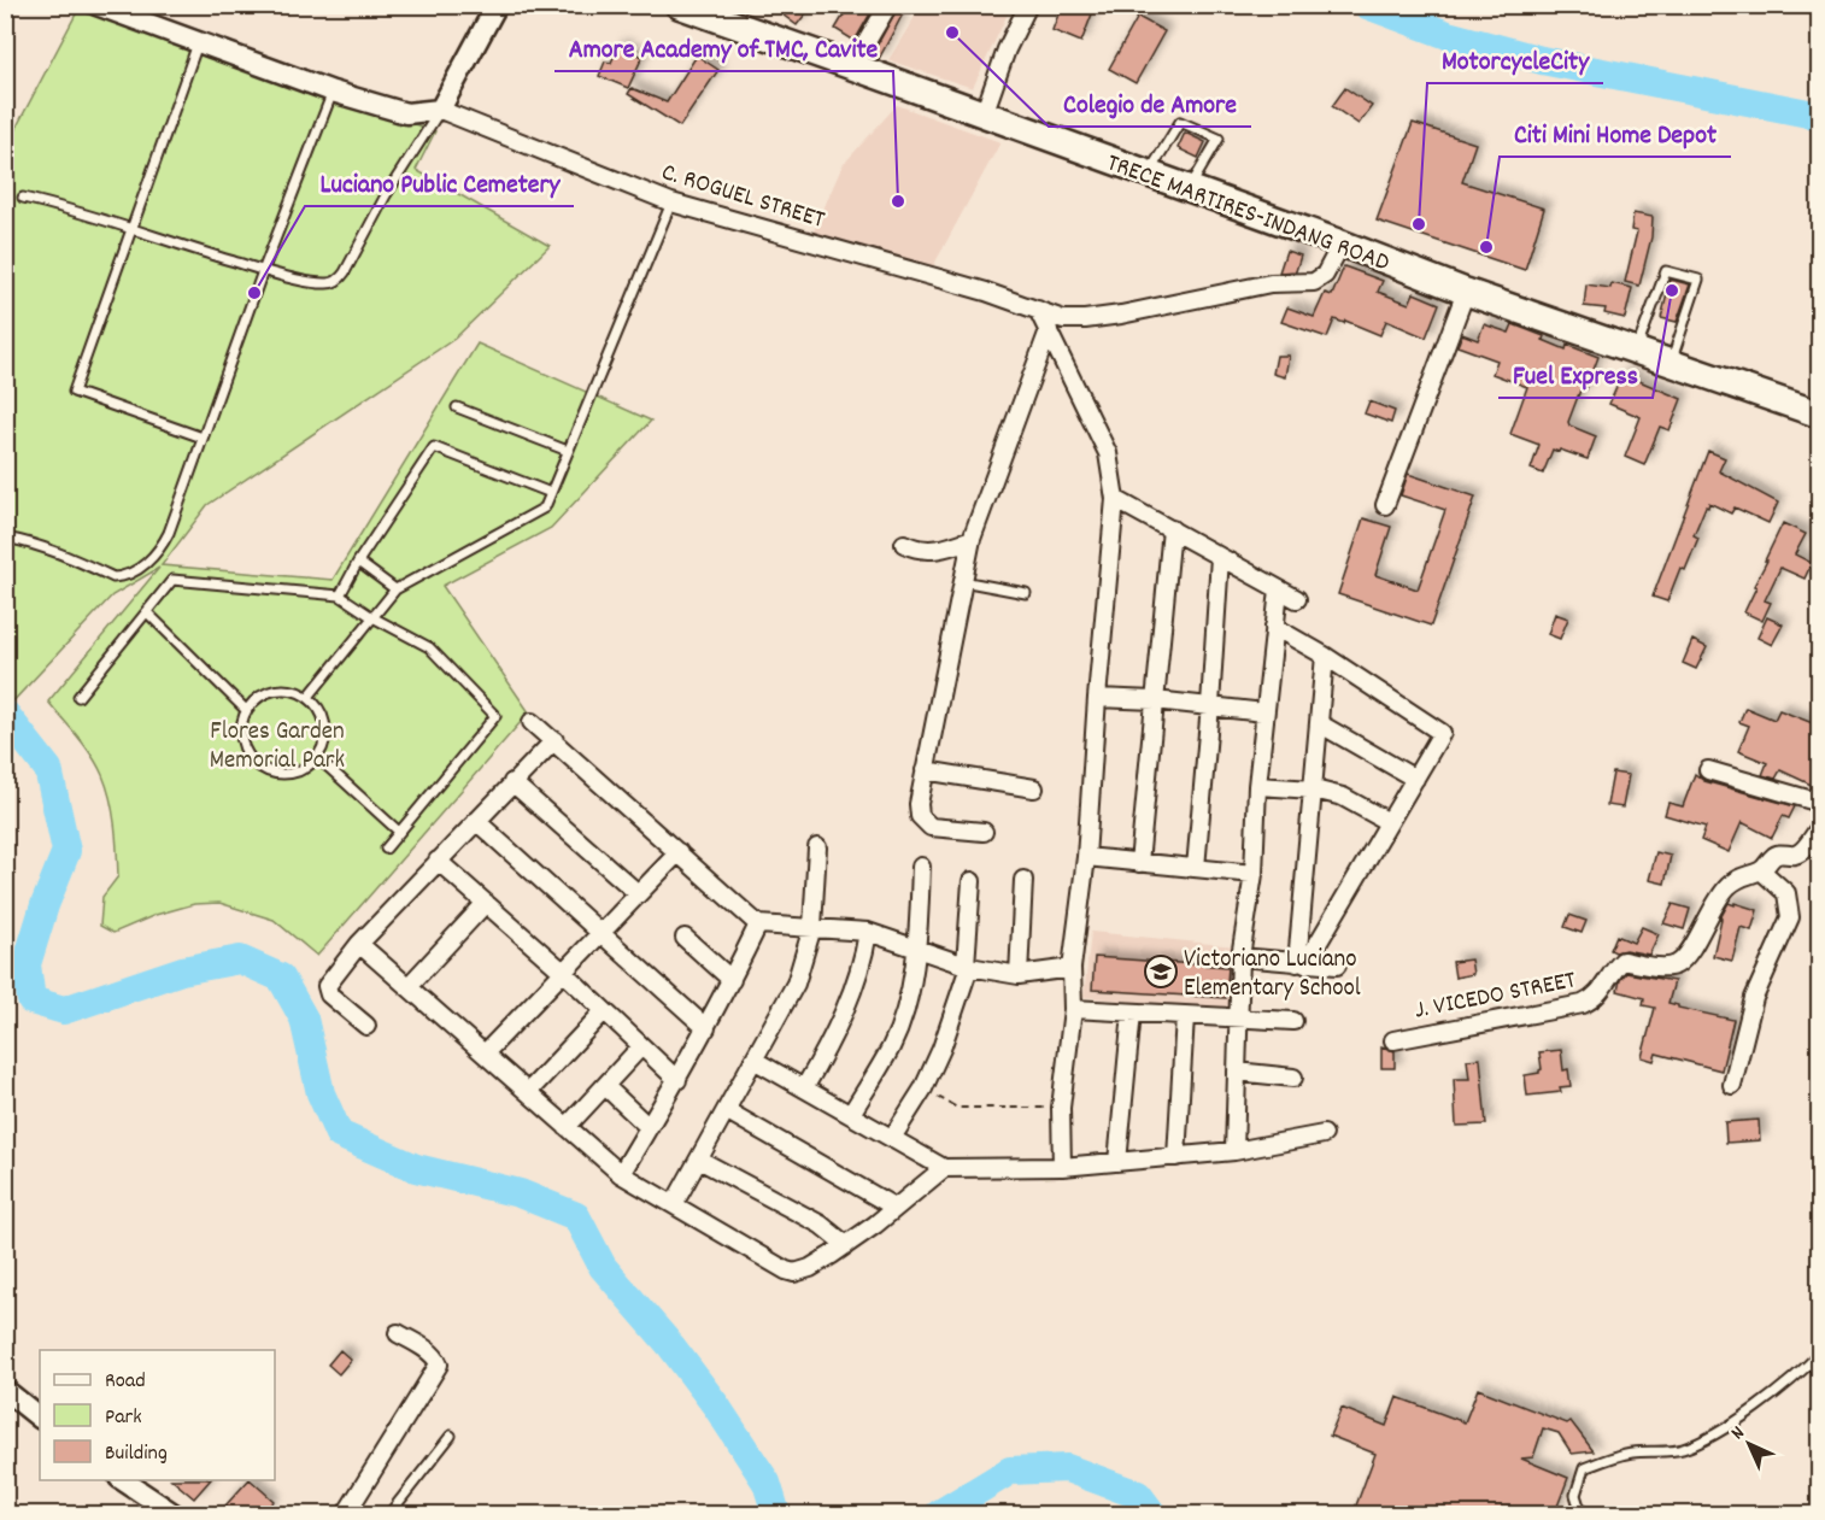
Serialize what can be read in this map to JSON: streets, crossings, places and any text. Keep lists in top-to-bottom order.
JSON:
{
  "streets": {
    "main road": ["TRECE MARTIRES-INDANG ROAD"],
    "street": ["C. ROGUEL STREET", "J. VICEDO STREET"]
  },
  "crossings": [
    ["C. ROGUEL STREET", "TRECE MARTIRES-INDANG ROAD"]
  ],
  "parks": ["Flores Garden Memorial Park"],
  "places": {
    "other": [
      "Colegio de Amore",
      "Amore Academy of TMC, Cavite",
      "MotorcycleCity",
      "Citi Mini Home Depot",
      "Fuel Express",
      "Luciano Public Cemetery"
    ],
    "school or university": ["Victoriano Luciano Elementary School"]
  },
  "legend": ["Road", "Park", "Building"],
  "north": "top left"
}
